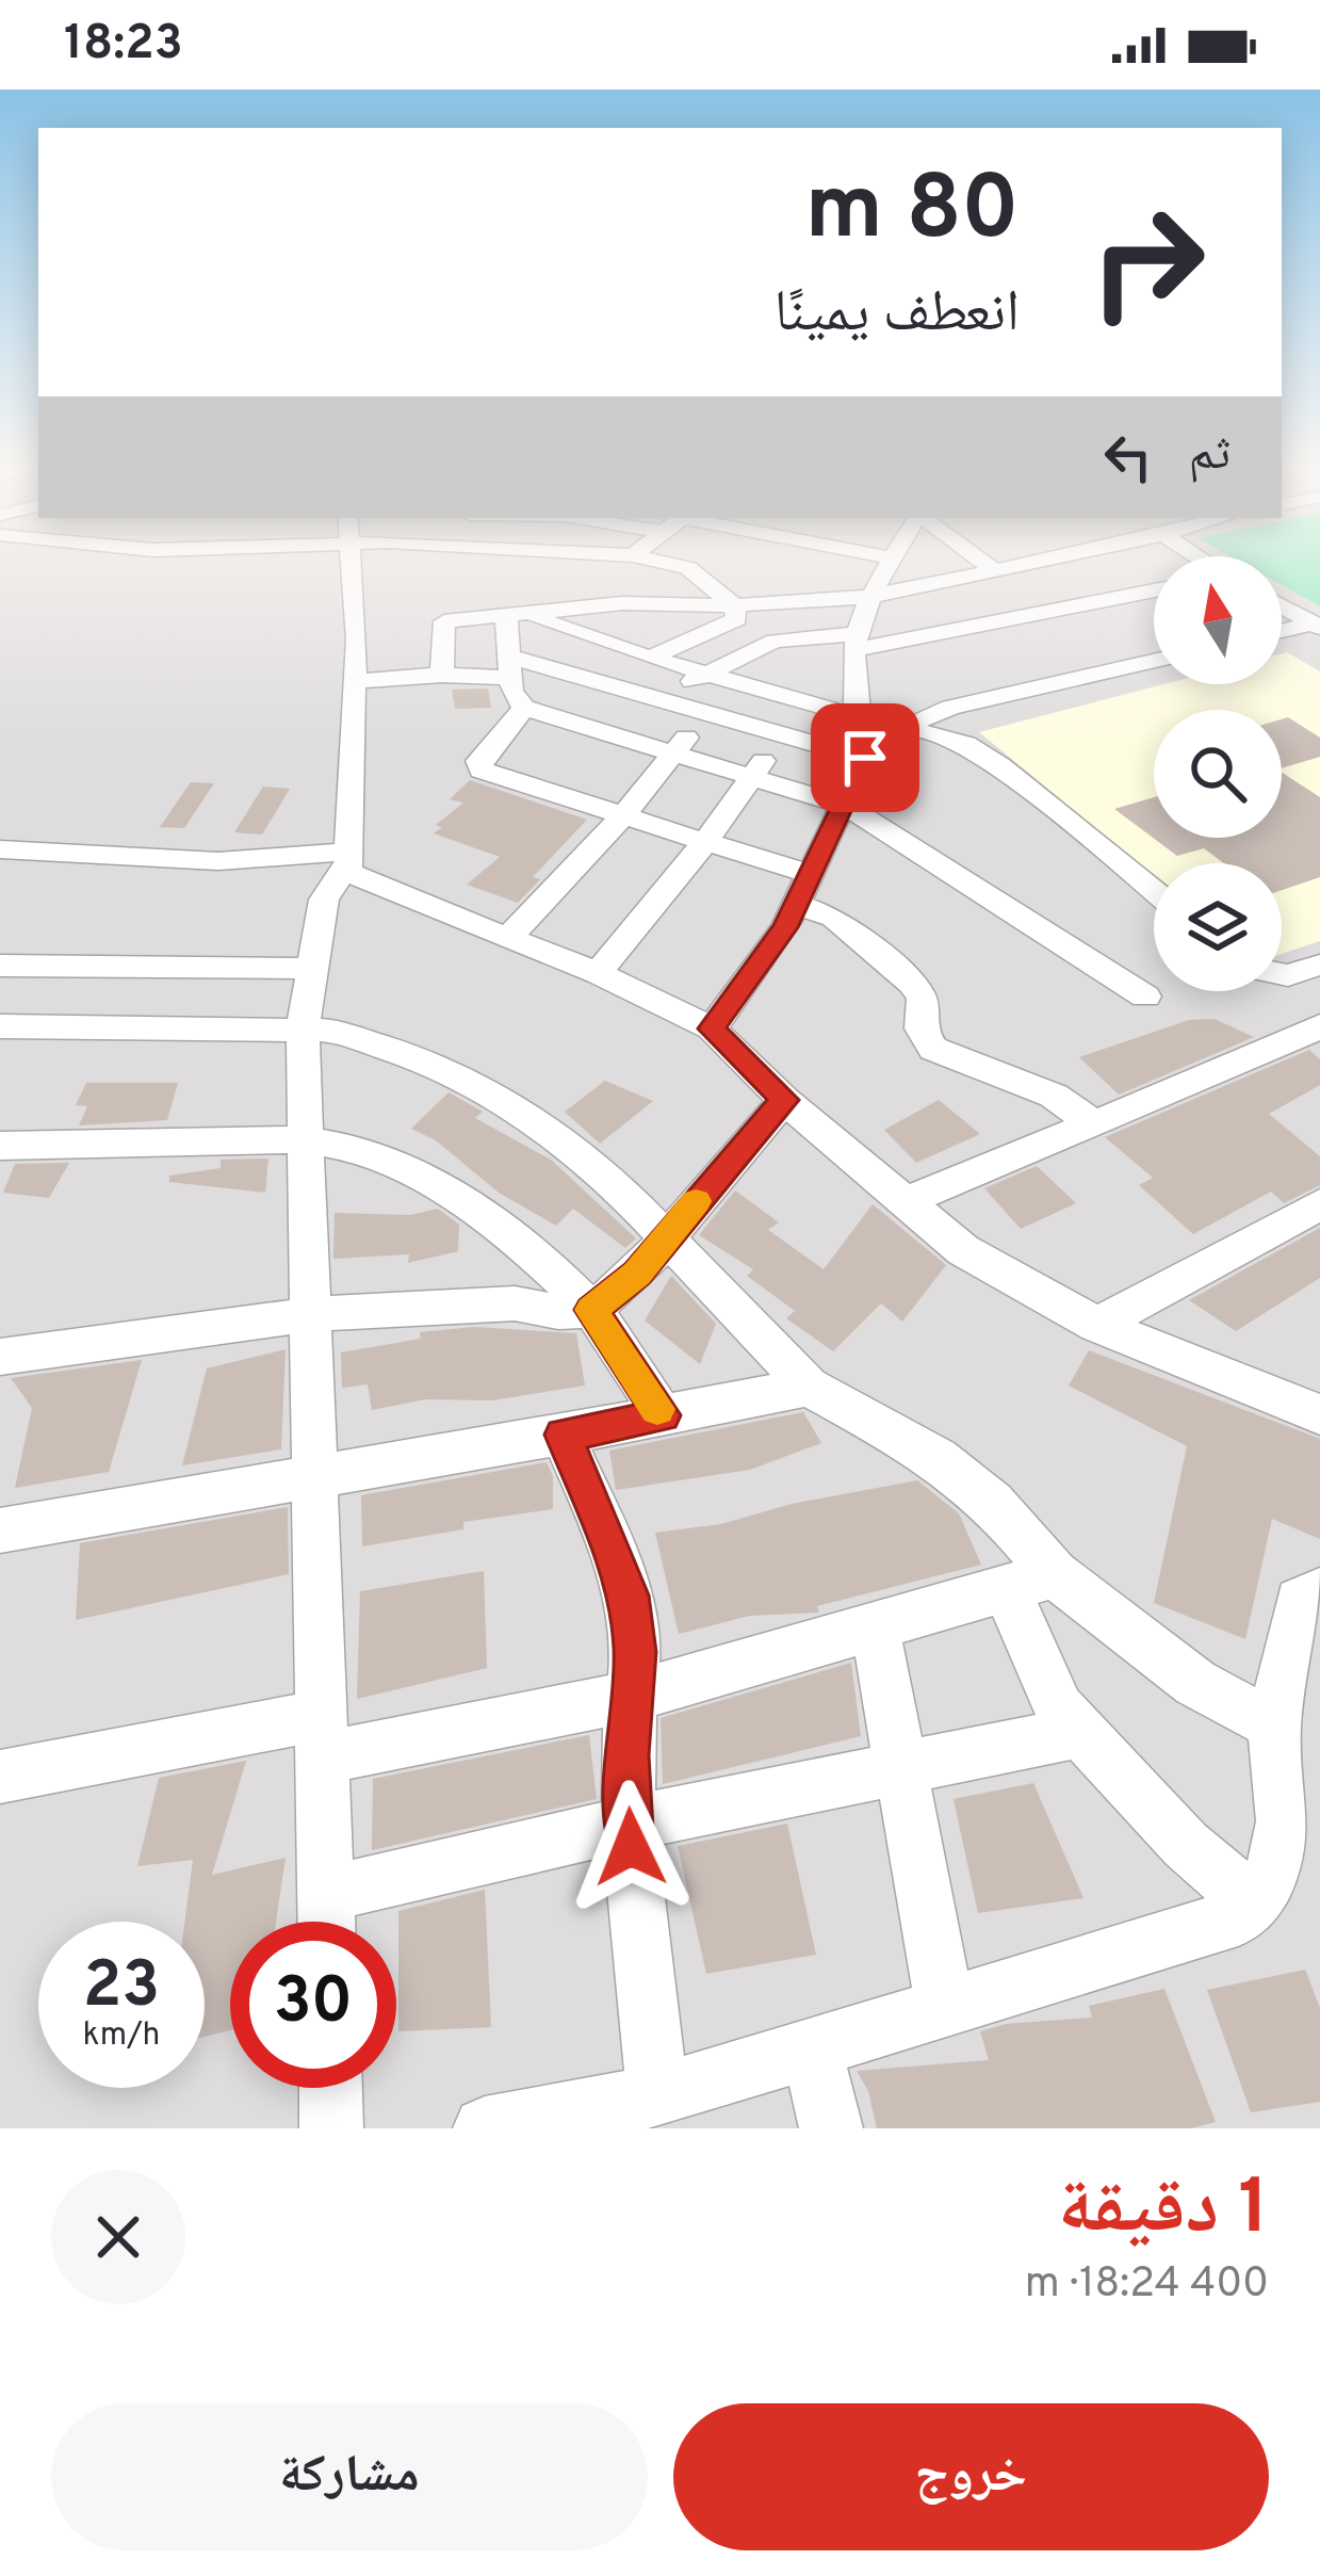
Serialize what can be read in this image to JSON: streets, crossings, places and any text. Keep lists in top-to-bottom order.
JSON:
{
  "north": "top",
  "page": {
    "status": "18:23",
    "turn": ["80 m", "انعطف يمينًا"],
    "then": "ثم",
    "speed": "23 km/h",
    "limit": "30",
    "heading": ["1 دقيقة", "400 m · 18:24"],
    "buttons": ["خروج", "مشاركة"]
  }
}
